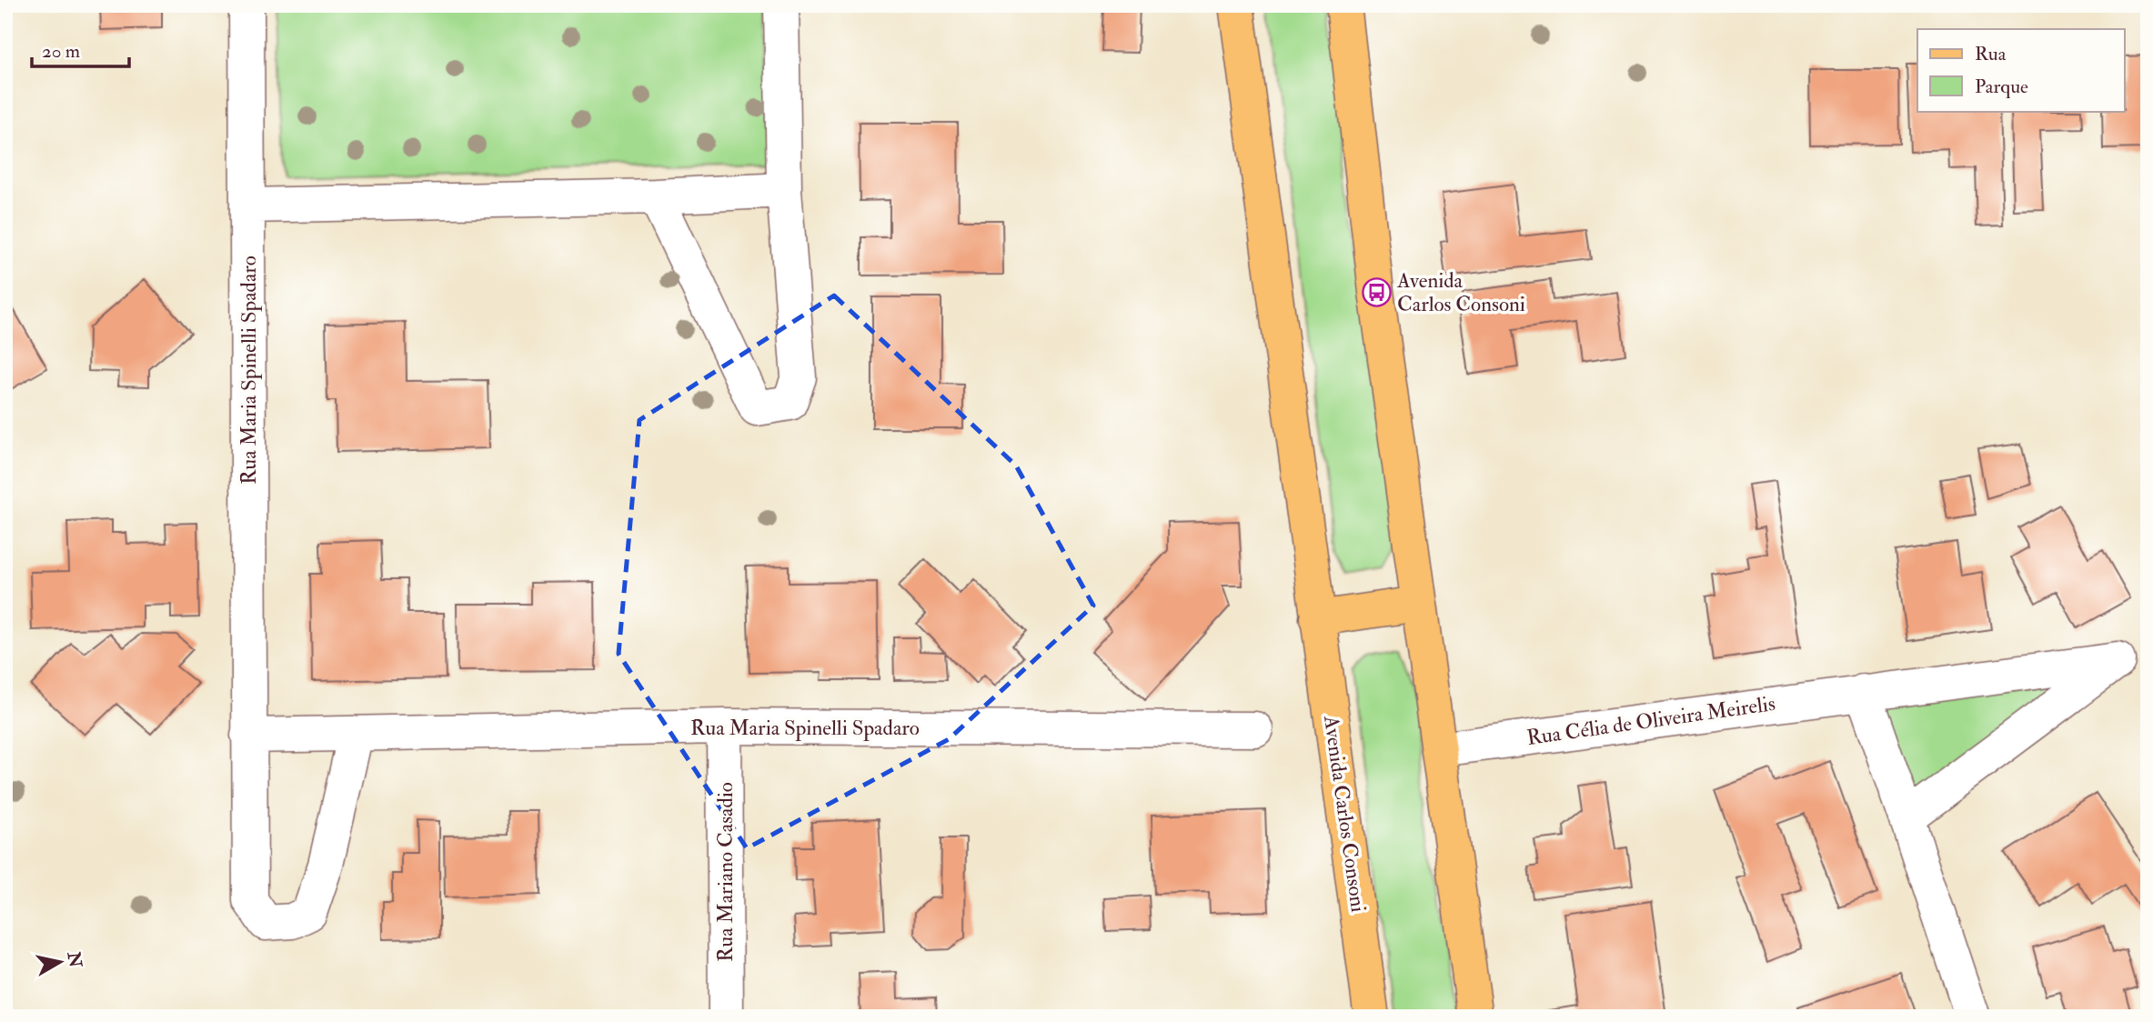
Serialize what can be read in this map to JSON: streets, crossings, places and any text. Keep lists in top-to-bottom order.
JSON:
{
  "streets": {
    "main road": ["Avenida Carlos Consoni"],
    "street": ["Rua Maria Spinelli Spadaro", "Rua Célia de Oliveira Meirelis", "Rua Mariano Casadio"]
  },
  "crossings": [
    ["Rua Maria Spinelli Spadaro", "Rua Mariano Casadio"]
  ],
  "places": {
    "bus stop": ["Avenida Carlos Consoni"]
  },
  "legend": ["Rua", "Parque"],
  "scale_bar": "20 m",
  "north": "right"
}
